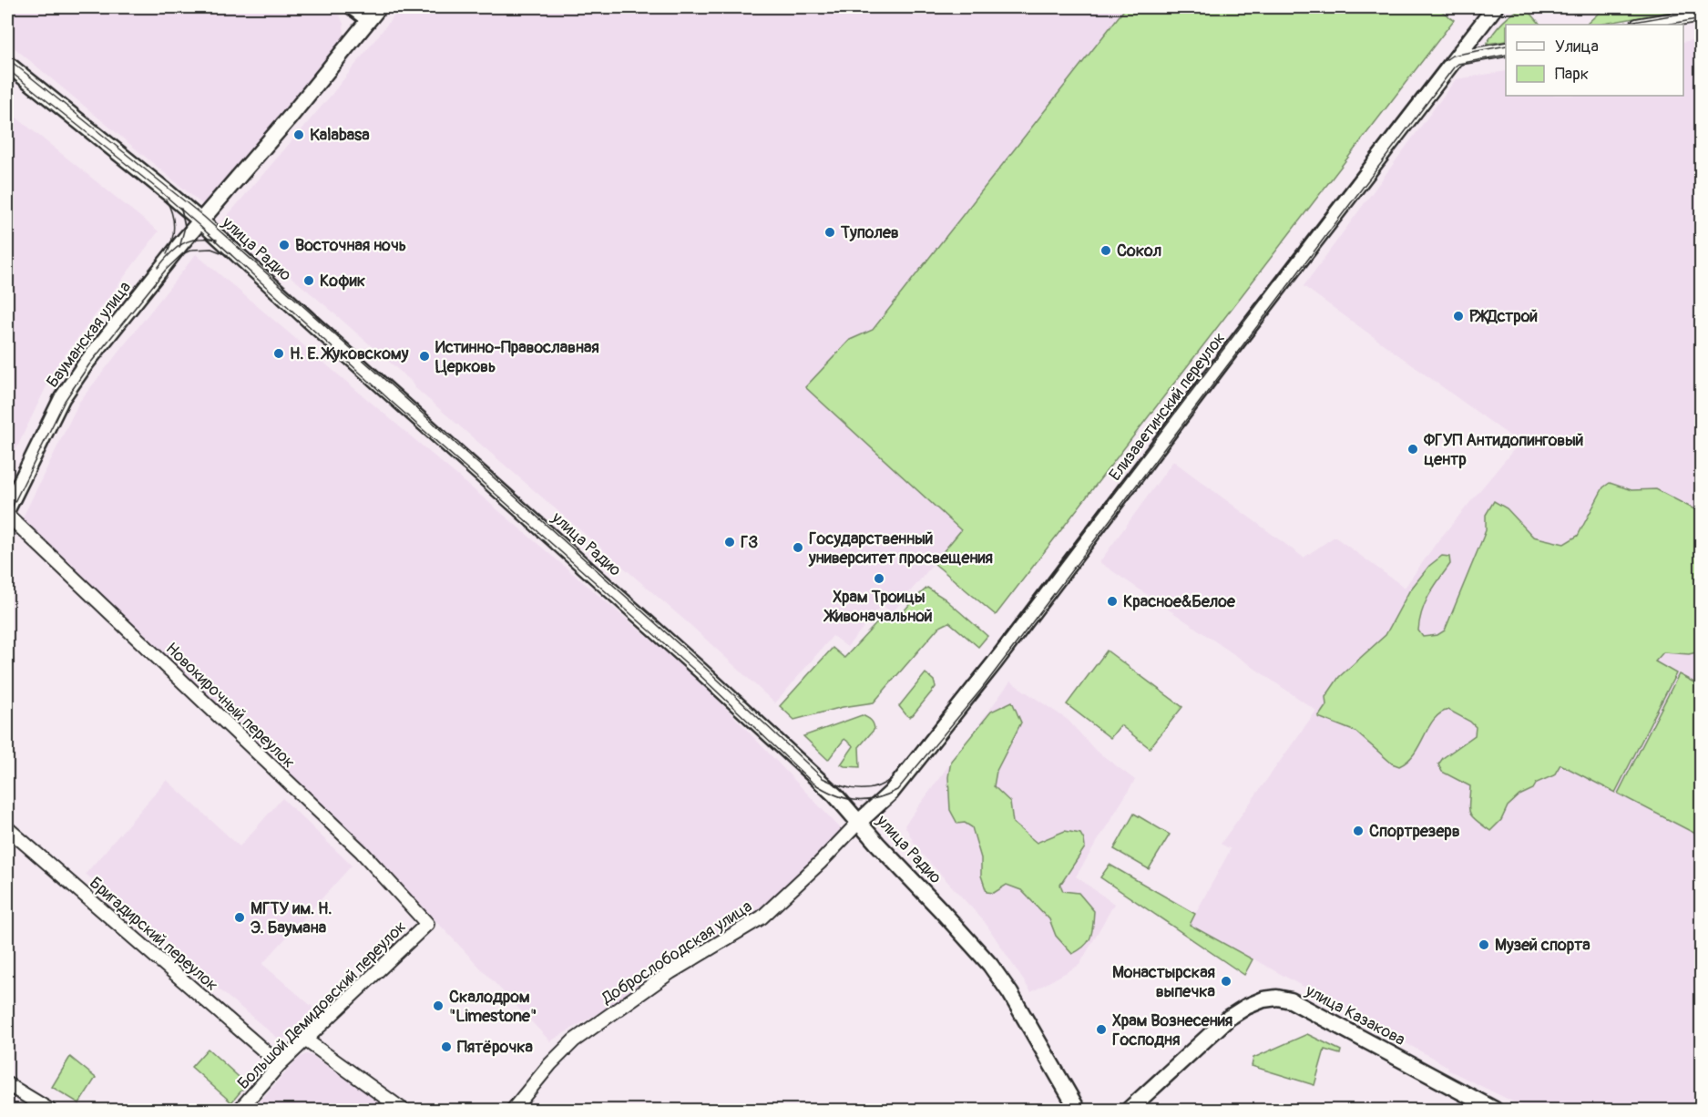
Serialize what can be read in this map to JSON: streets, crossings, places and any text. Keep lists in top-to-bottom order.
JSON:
{
  "streets": {
    "street": [
      "улица Радио",
      "Бауманская улица",
      "Елизаветинский переулок",
      "Новокирочный переулок",
      "Бригадирский переулок",
      "Доброслободская улица",
      "Большой Демидовский переулок",
      "улица Казакова"
    ]
  },
  "crossings": [
    ["улица Радио", "Бауманская улица"],
    ["улица Радио", "Елизаветинский переулок"],
    ["улица Радио", "Доброслободская улица"],
    ["Елизаветинский переулок", "Доброслободская улица"],
    ["Новокирочный переулок", "Большой Демидовский переулок"],
    ["Бригадирский переулок", "Большой Демидовский переулок"]
  ],
  "places": [
    "Kalabasa",
    "Туполев",
    "Восточная ночь",
    "Сокол",
    "Кофик",
    "РЖДстрой",
    "Н. Е. Жуковскому",
    "Истинно-Православная Церковь",
    "ФГУП Антидопинговый центр",
    "ГЗ",
    "Государственный университет просвещения",
    "Храм Троицы Живоначальной",
    "Красное&Белое",
    "Спортрезерв",
    "МГТУ им. Н. Э. Баумана",
    "Музей спорта",
    "Монастырская выпечка",
    "Скалодром \"Limestone\"",
    "Храм Вознесения Господня",
    "Пятёрочка"
  ],
  "legend": ["Улица", "Парк"]
}
